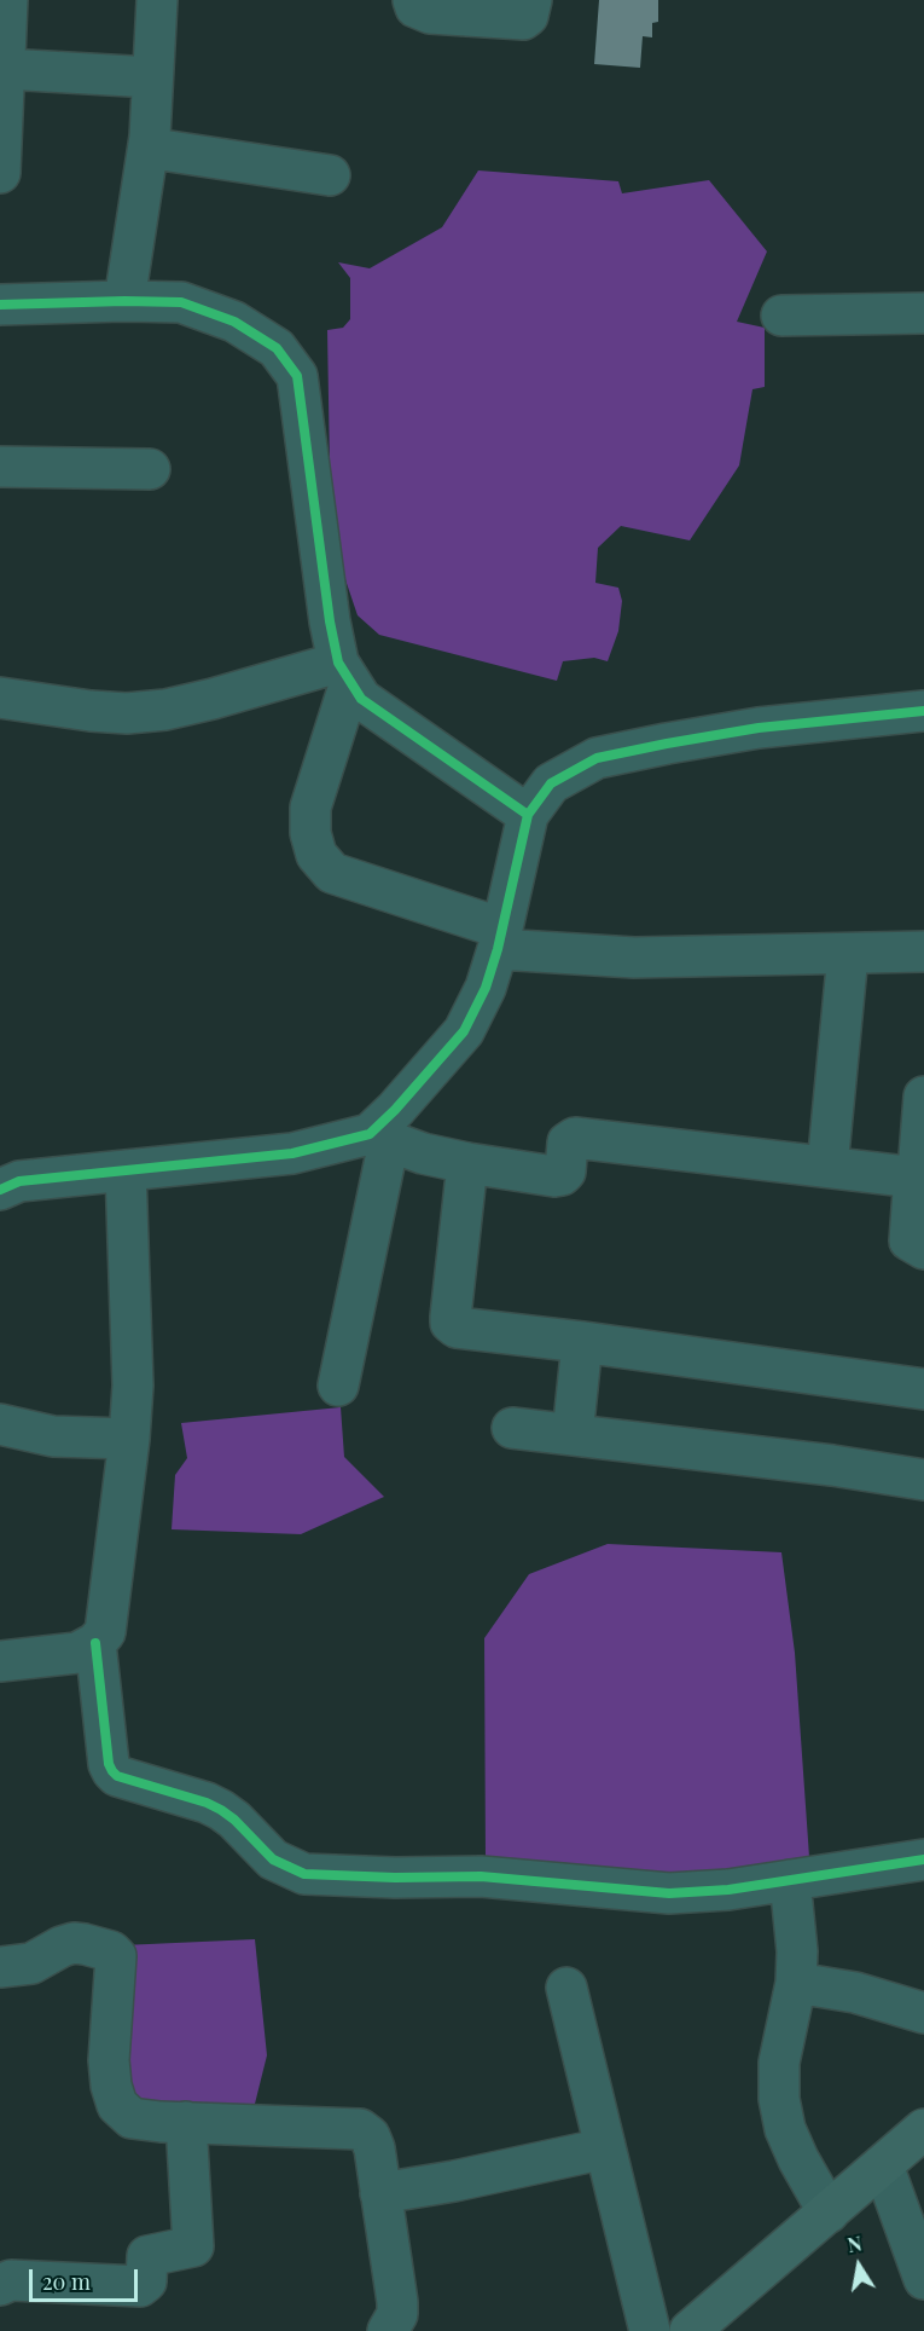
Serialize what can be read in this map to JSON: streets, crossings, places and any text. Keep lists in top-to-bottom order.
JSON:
{
  "scale_bar": "20 m",
  "north": "top"
}
